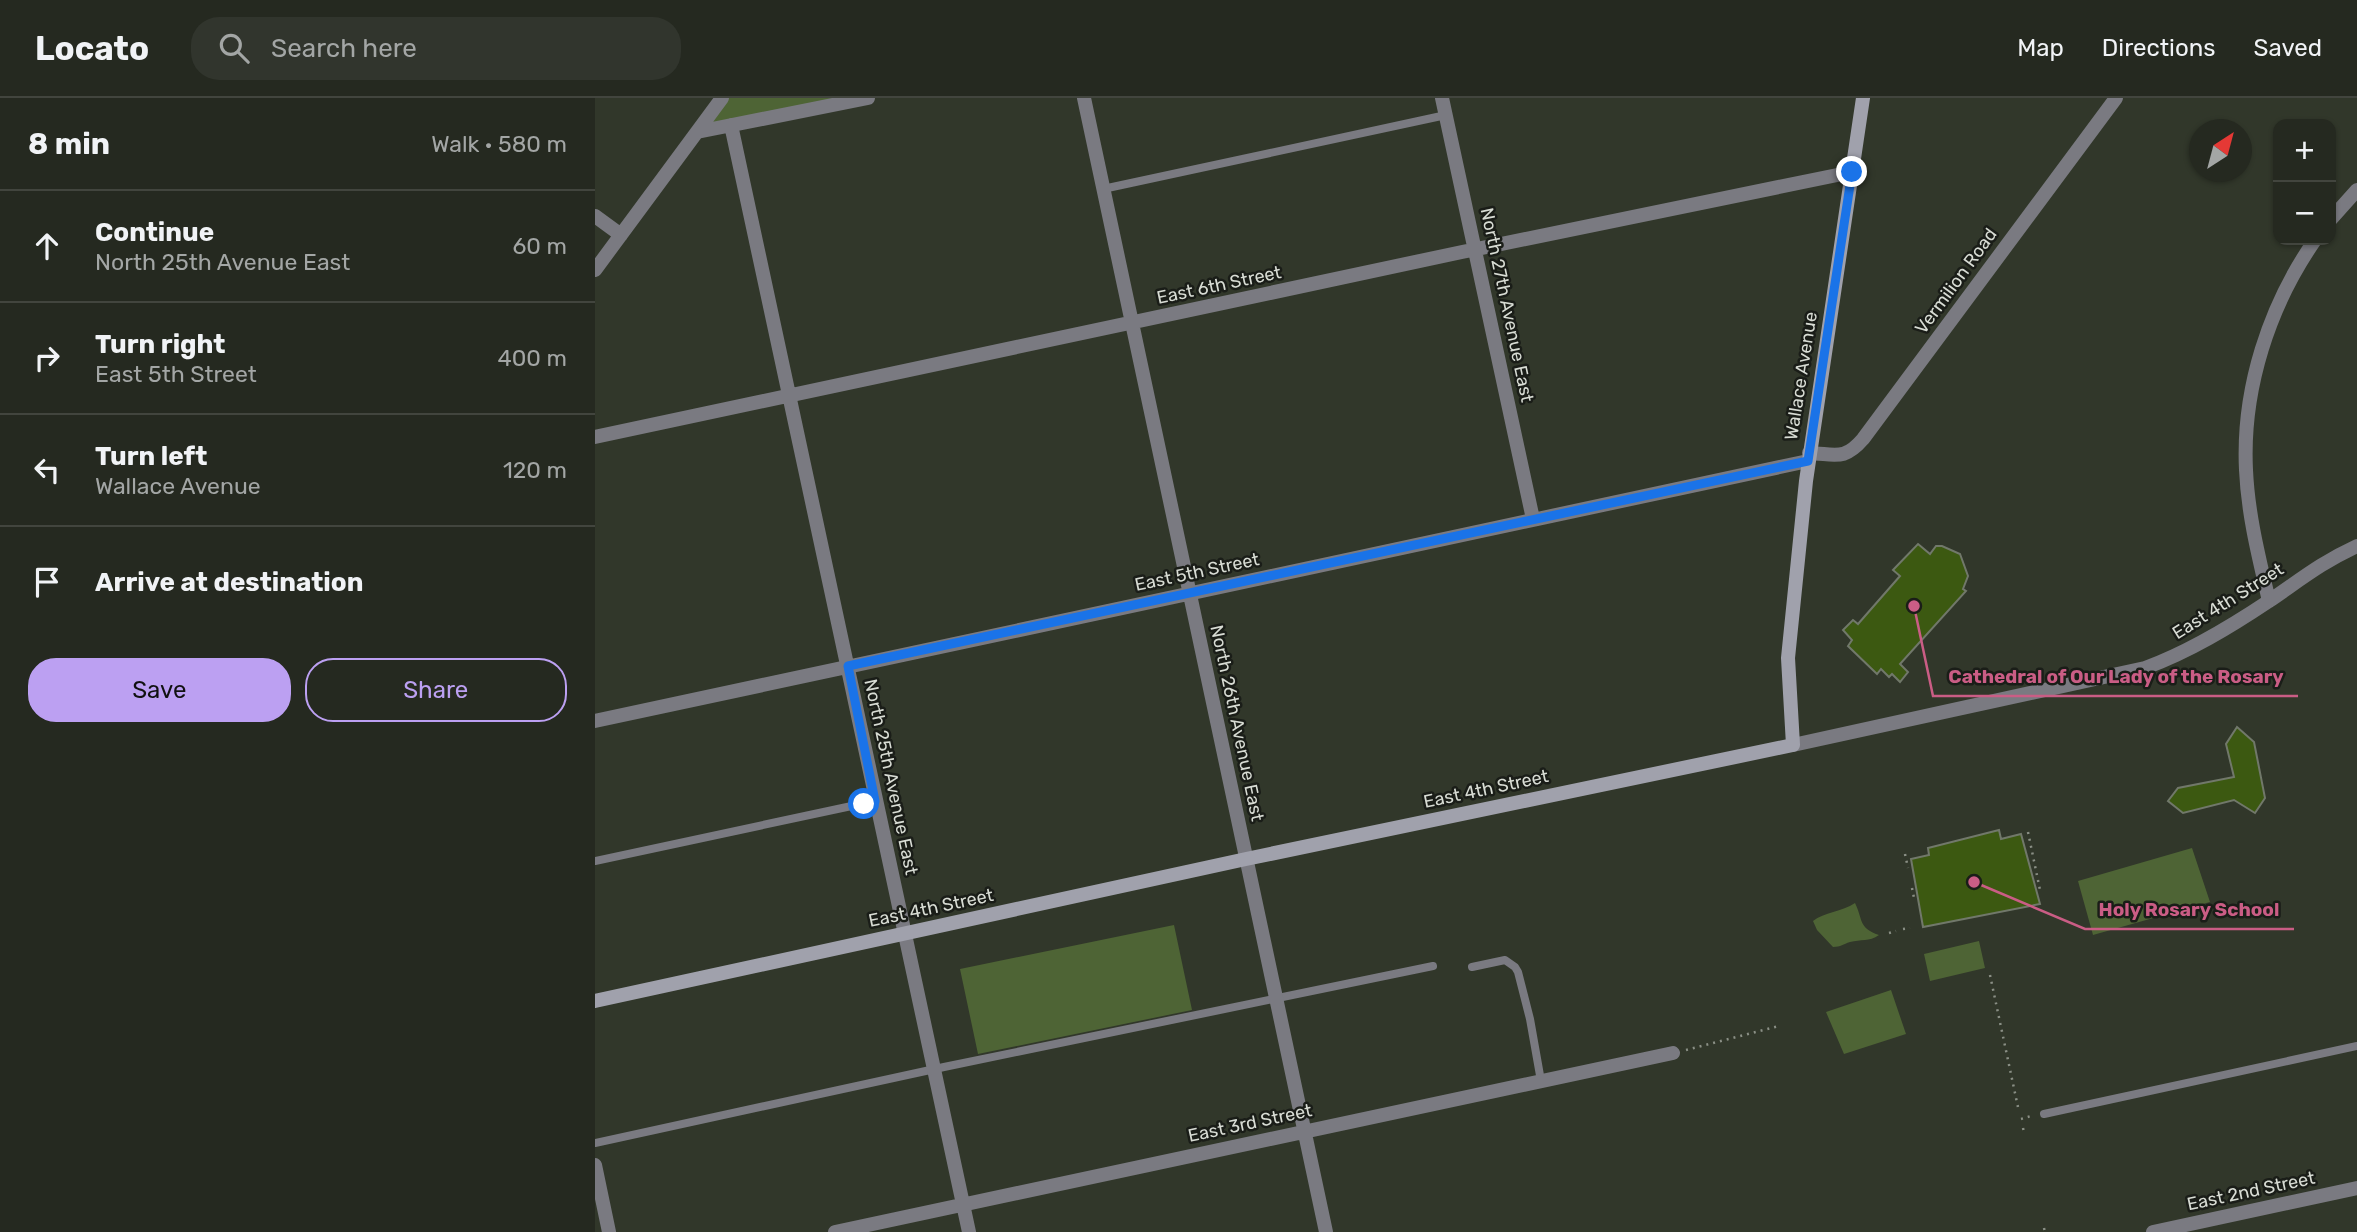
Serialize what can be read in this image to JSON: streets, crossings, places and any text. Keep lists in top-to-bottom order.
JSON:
{
  "streets": {
    "main road": ["Wallace Avenue", "East 4th Street"],
    "street": [
      "Vermilion Road",
      "East 6th Street",
      "North 27th Avenue East",
      "East 5th Street",
      "North 26th Avenue East",
      "North 25th Avenue East",
      "East 3rd Street",
      "East 2nd Street"
    ]
  },
  "crossings": [
    ["Vermilion Road", "Wallace Avenue"],
    ["Vermilion Road", "East 5th Street"],
    ["East 6th Street", "North 27th Avenue East"],
    ["East 6th Street", "Wallace Avenue"],
    ["East 6th Street", "North 26th Avenue East"],
    ["East 6th Street", "North 25th Avenue East"],
    ["North 27th Avenue East", "East 5th Street"],
    ["Wallace Avenue", "East 5th Street"],
    ["Wallace Avenue", "East 4th Street"],
    ["East 5th Street", "North 26th Avenue East"],
    ["East 5th Street", "North 25th Avenue East"],
    ["East 4th Street", "North 26th Avenue East"],
    ["East 4th Street", "North 25th Avenue East"],
    ["North 26th Avenue East", "East 3rd Street"],
    ["North 25th Avenue East", "East 3rd Street"]
  ],
  "places": ["Cathedral of Our Lady of the Rosary", "Holy Rosary School"],
  "north": "top right",
  "page": {
    "header": "Locato",
    "search": "Search here",
    "nav": ["Map", "Directions", "Saved"],
    "heading": ["8 min", "Walk · 580 m"],
    "map_buttons": ["+", "−"],
    "list": [
      ["Continue", "North 25th Avenue East", "60 m"],
      ["Turn right", "East 5th Street", "400 m"],
      ["Turn left", "Wallace Avenue", "120 m"],
      "Arrive at destination"
    ],
    "buttons": ["Save", "Share"]
  }
}
